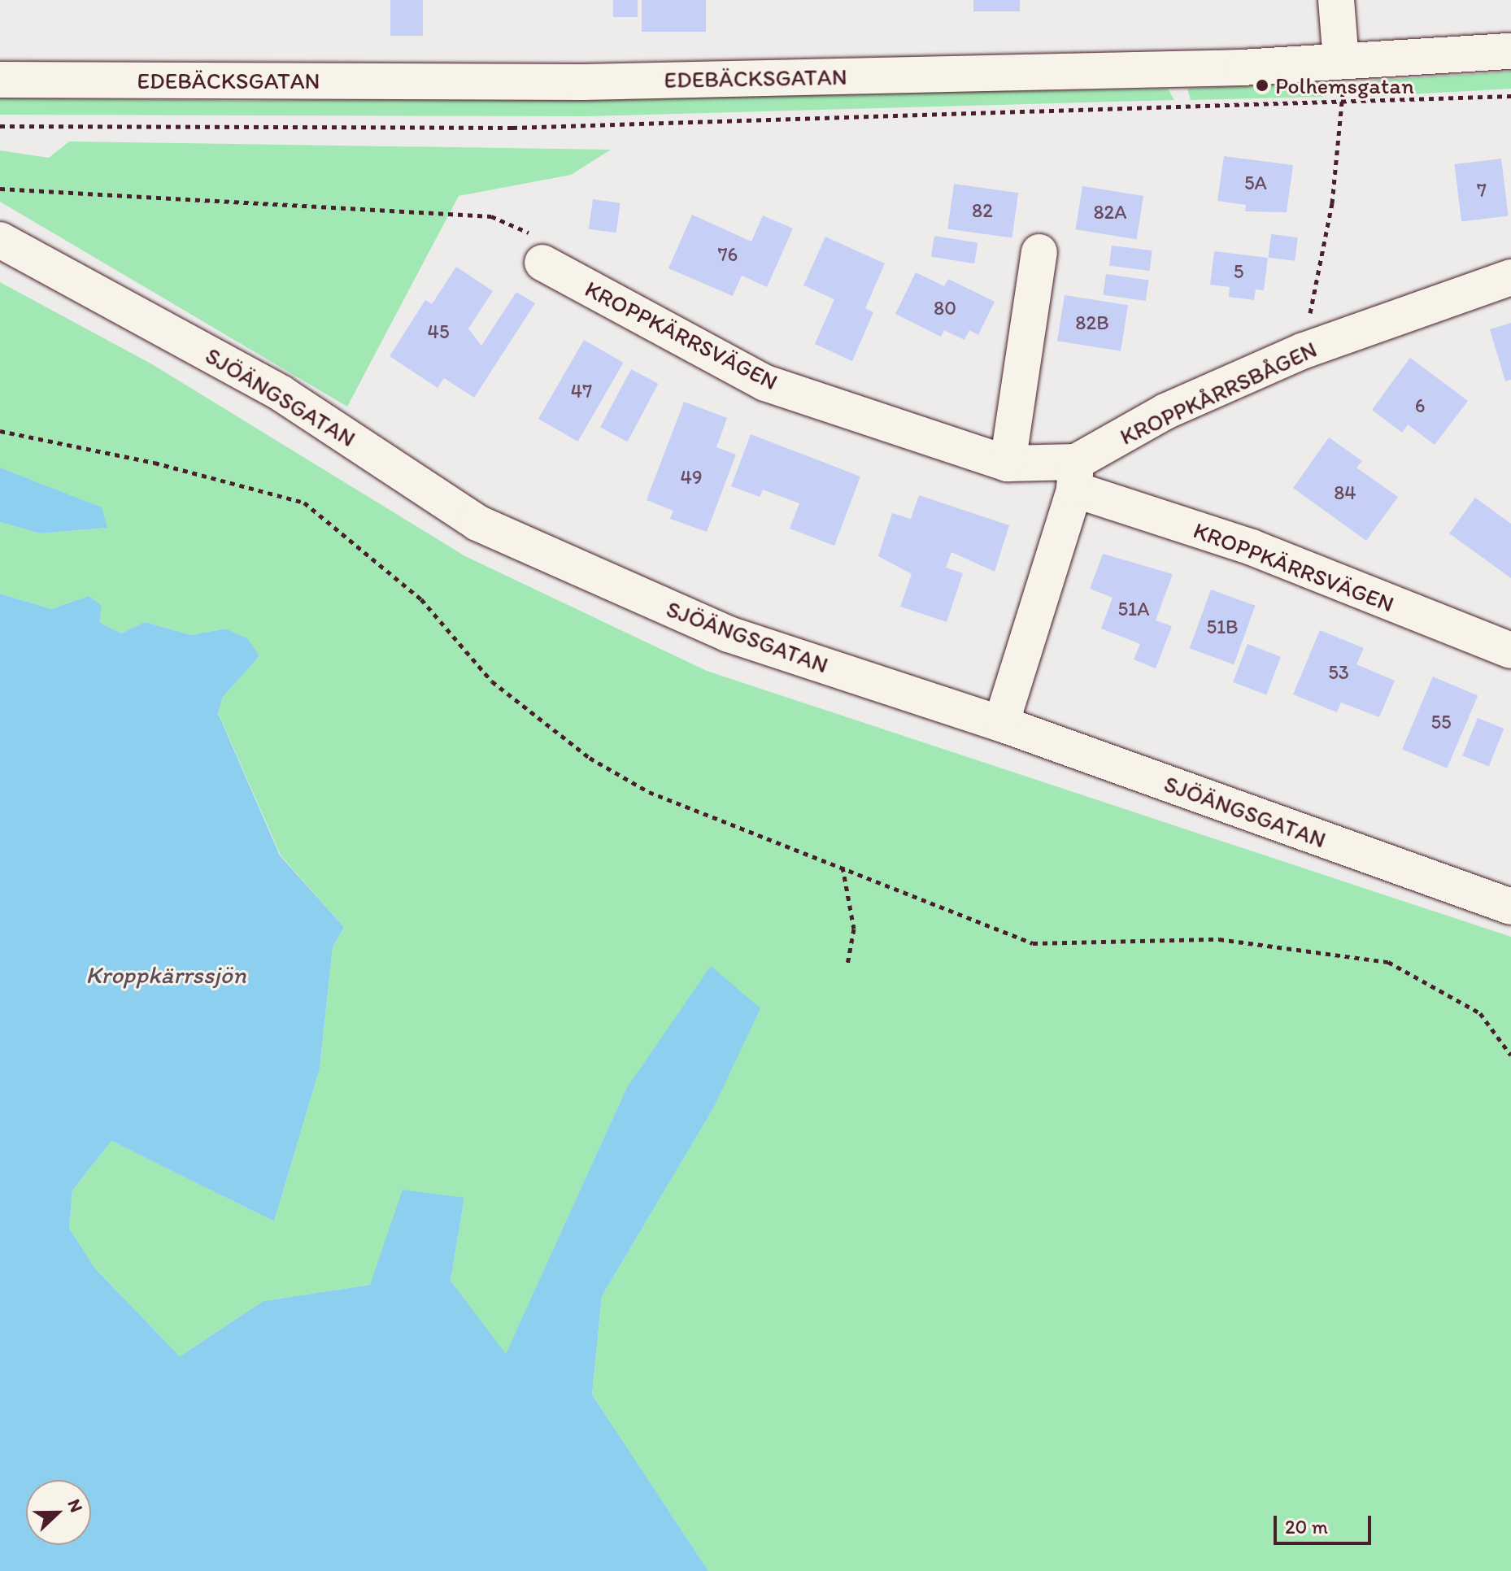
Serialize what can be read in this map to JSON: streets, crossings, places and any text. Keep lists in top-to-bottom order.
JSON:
{
  "streets": {
    "street": [
      "EDEBÄCKSGATAN",
      "KROPPKÄRRSVÄGEN",
      "KROPPKÅRRSBÅGEN",
      "SJÖÄNGSGATAN"
    ]
  },
  "crossings": [
    ["KROPPKÄRRSVÄGEN", "KROPPKÅRRSBÅGEN"]
  ],
  "water": ["Kroppkärrssjön"],
  "places": ["Polhemsgatan"],
  "house_numbers": [
    "5A",
    "7",
    "82",
    "82A",
    "76",
    "5",
    "80",
    "82B",
    "45",
    "47",
    "6",
    "49",
    "84",
    "51A",
    "51B",
    "53",
    "55"
  ],
  "scale_bar": "20 m",
  "north": "right"
}
